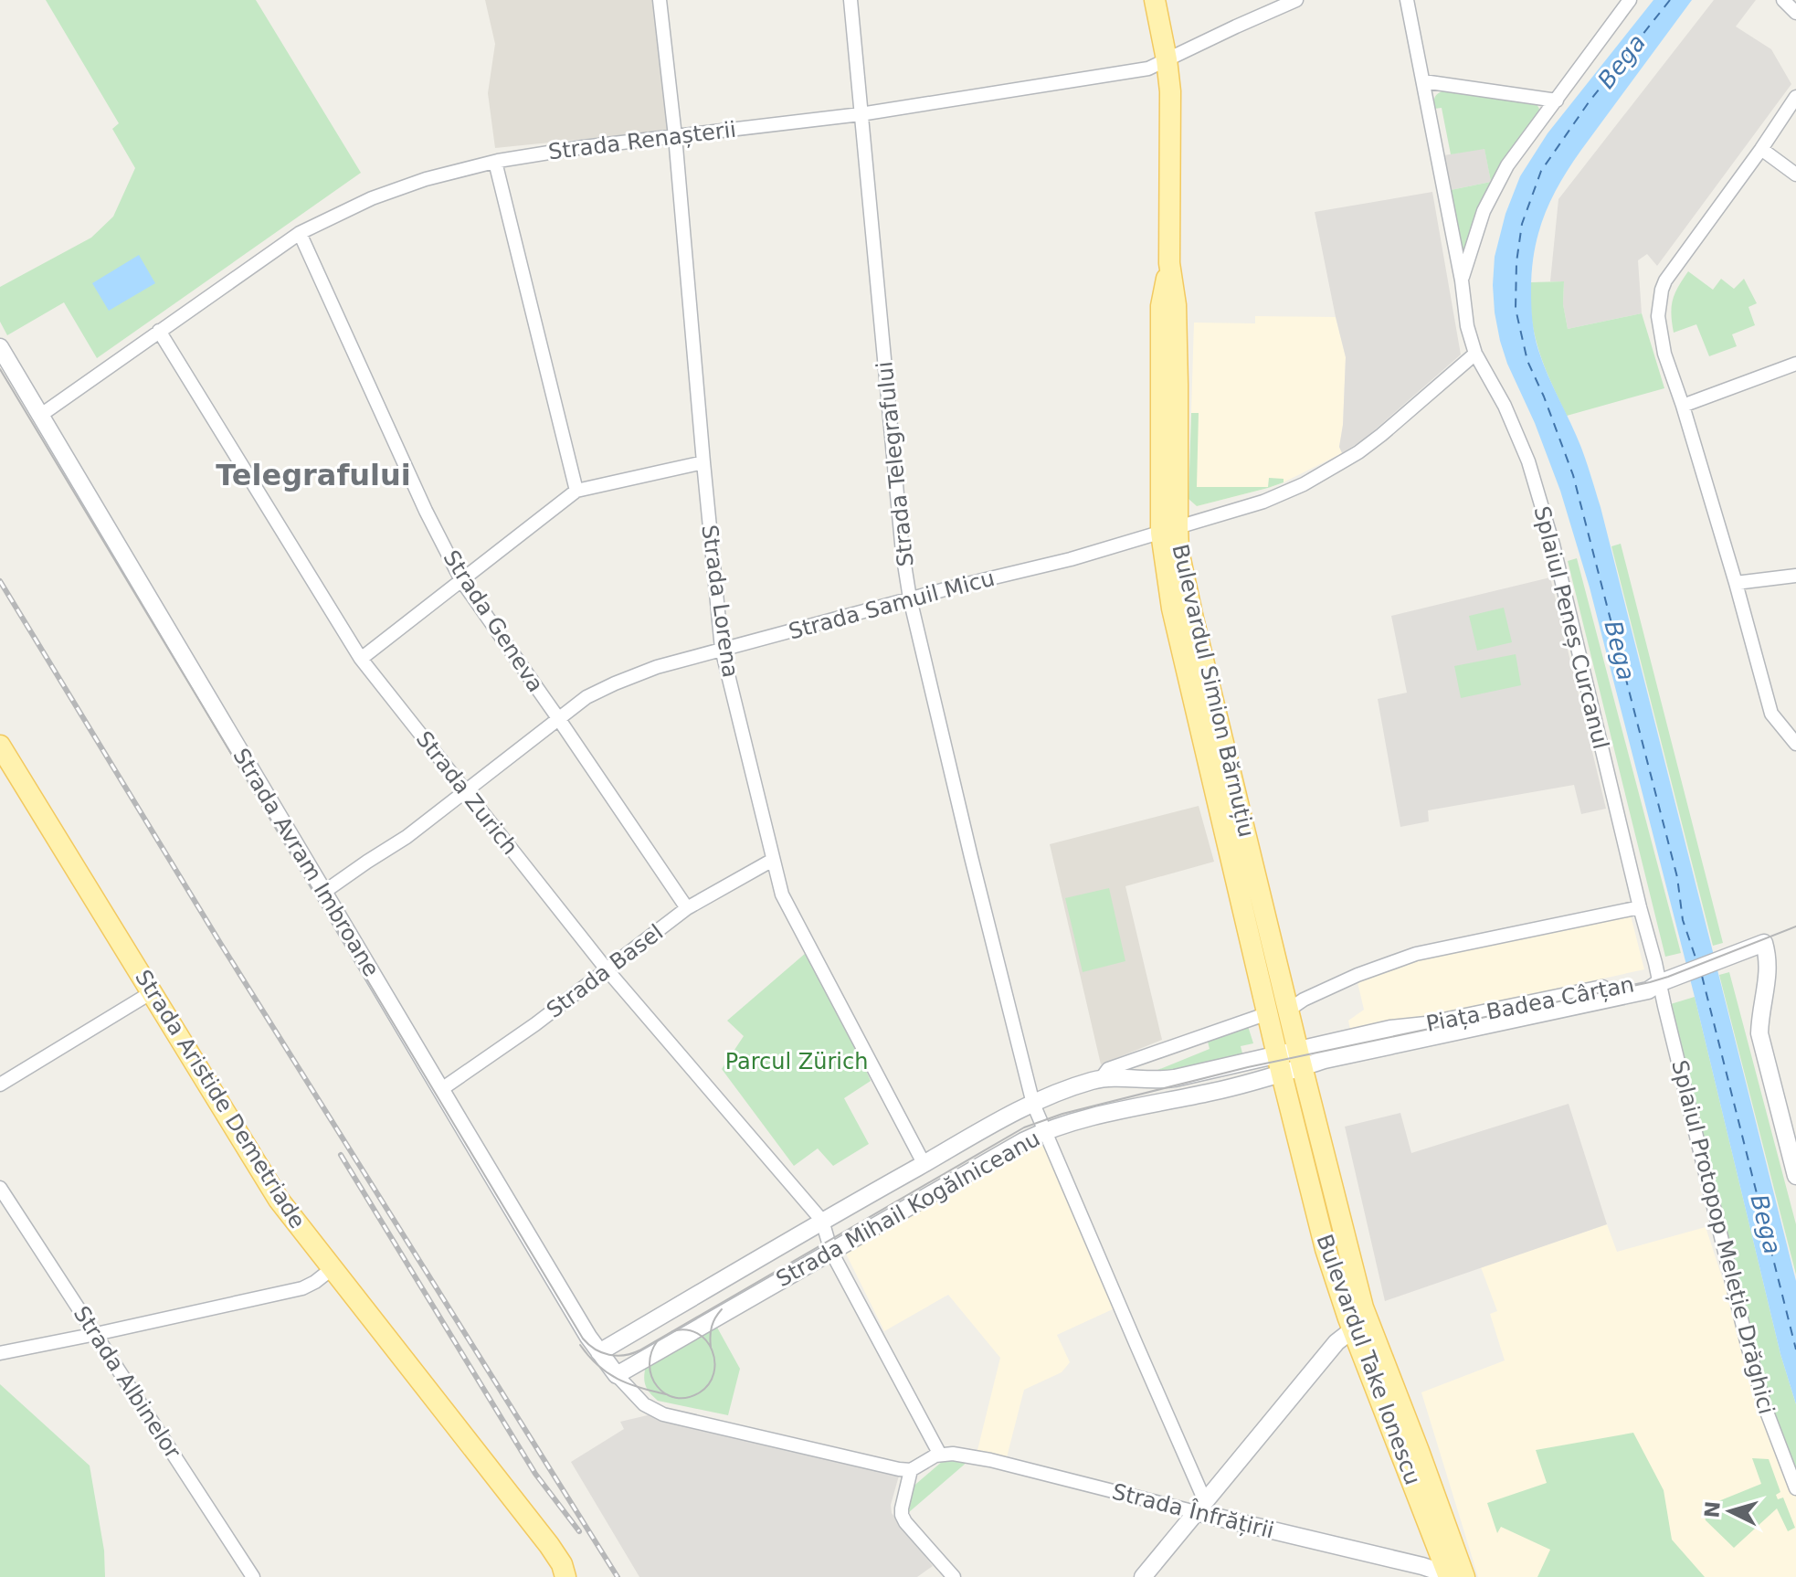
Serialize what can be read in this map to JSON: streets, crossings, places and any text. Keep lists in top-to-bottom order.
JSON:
{
  "streets": {
    "main road": ["Bulevardul Simion Bărnuțiu", "Strada Aristide Demetriade", "Bulevardul Take Ionescu"],
    "street": [
      "Strada Renașterii",
      "Strada Telegrafului",
      "Strada Lorena",
      "Strada Samuil Micu",
      "Strada Geneva",
      "Splaiul Peneș Curcanul",
      "Strada Zurich",
      "Strada Avram Imbroane",
      "Strada Basel",
      "Piața Badea Cârțan",
      "Strada Mihail Kogălniceanu",
      "Splaiul Protopop Meleție Drăghici",
      "Strada Albinelor",
      "Strada Înfrățirii"
    ]
  },
  "crossings": [
    ["Strada Renașterii", "Strada Telegrafului"],
    ["Strada Renașterii", "Strada Lorena"],
    ["Strada Renașterii", "Strada Geneva"],
    ["Strada Renașterii", "Bulevardul Simion Bărnuțiu"],
    ["Strada Renașterii", "Strada Zurich"],
    ["Strada Renașterii", "Strada Avram Imbroane"],
    ["Strada Telegrafului", "Strada Samuil Micu"],
    ["Strada Telegrafului", "Strada Mihail Kogălniceanu"],
    ["Strada Telegrafului", "Strada Înfrățirii"],
    ["Strada Lorena", "Strada Samuil Micu"],
    ["Strada Lorena", "Strada Basel"],
    ["Strada Lorena", "Strada Mihail Kogălniceanu"],
    ["Strada Samuil Micu", "Strada Geneva"],
    ["Strada Samuil Micu", "Splaiul Peneș Curcanul"],
    ["Strada Samuil Micu", "Bulevardul Simion Bărnuțiu"],
    ["Strada Samuil Micu", "Strada Zurich"],
    ["Strada Samuil Micu", "Strada Avram Imbroane"],
    ["Strada Geneva", "Strada Basel"],
    ["Splaiul Peneș Curcanul", "Piața Badea Cârțan"],
    ["Splaiul Peneș Curcanul", "Splaiul Protopop Meleție Drăghici"],
    ["Bulevardul Simion Bărnuțiu", "Piața Badea Cârțan"],
    ["Bulevardul Simion Bărnuțiu", "Strada Mihail Kogălniceanu"],
    ["Bulevardul Simion Bărnuțiu", "Bulevardul Take Ionescu"],
    ["Strada Zurich", "Strada Basel"],
    ["Strada Zurich", "Strada Mihail Kogălniceanu"],
    ["Strada Avram Imbroane", "Strada Basel"],
    ["Strada Avram Imbroane", "Strada Mihail Kogălniceanu"],
    ["Piața Badea Cârțan", "Strada Mihail Kogălniceanu"],
    ["Piața Badea Cârțan", "Splaiul Protopop Meleție Drăghici"],
    ["Piața Badea Cârțan", "Bulevardul Take Ionescu"],
    ["Strada Mihail Kogălniceanu", "Bulevardul Take Ionescu"],
    ["Bulevardul Take Ionescu", "Strada Înfrățirii"]
  ],
  "districts": ["Telegrafului"],
  "water": ["Bega"],
  "parks": ["Parcul Zürich"],
  "north": "left"
}
